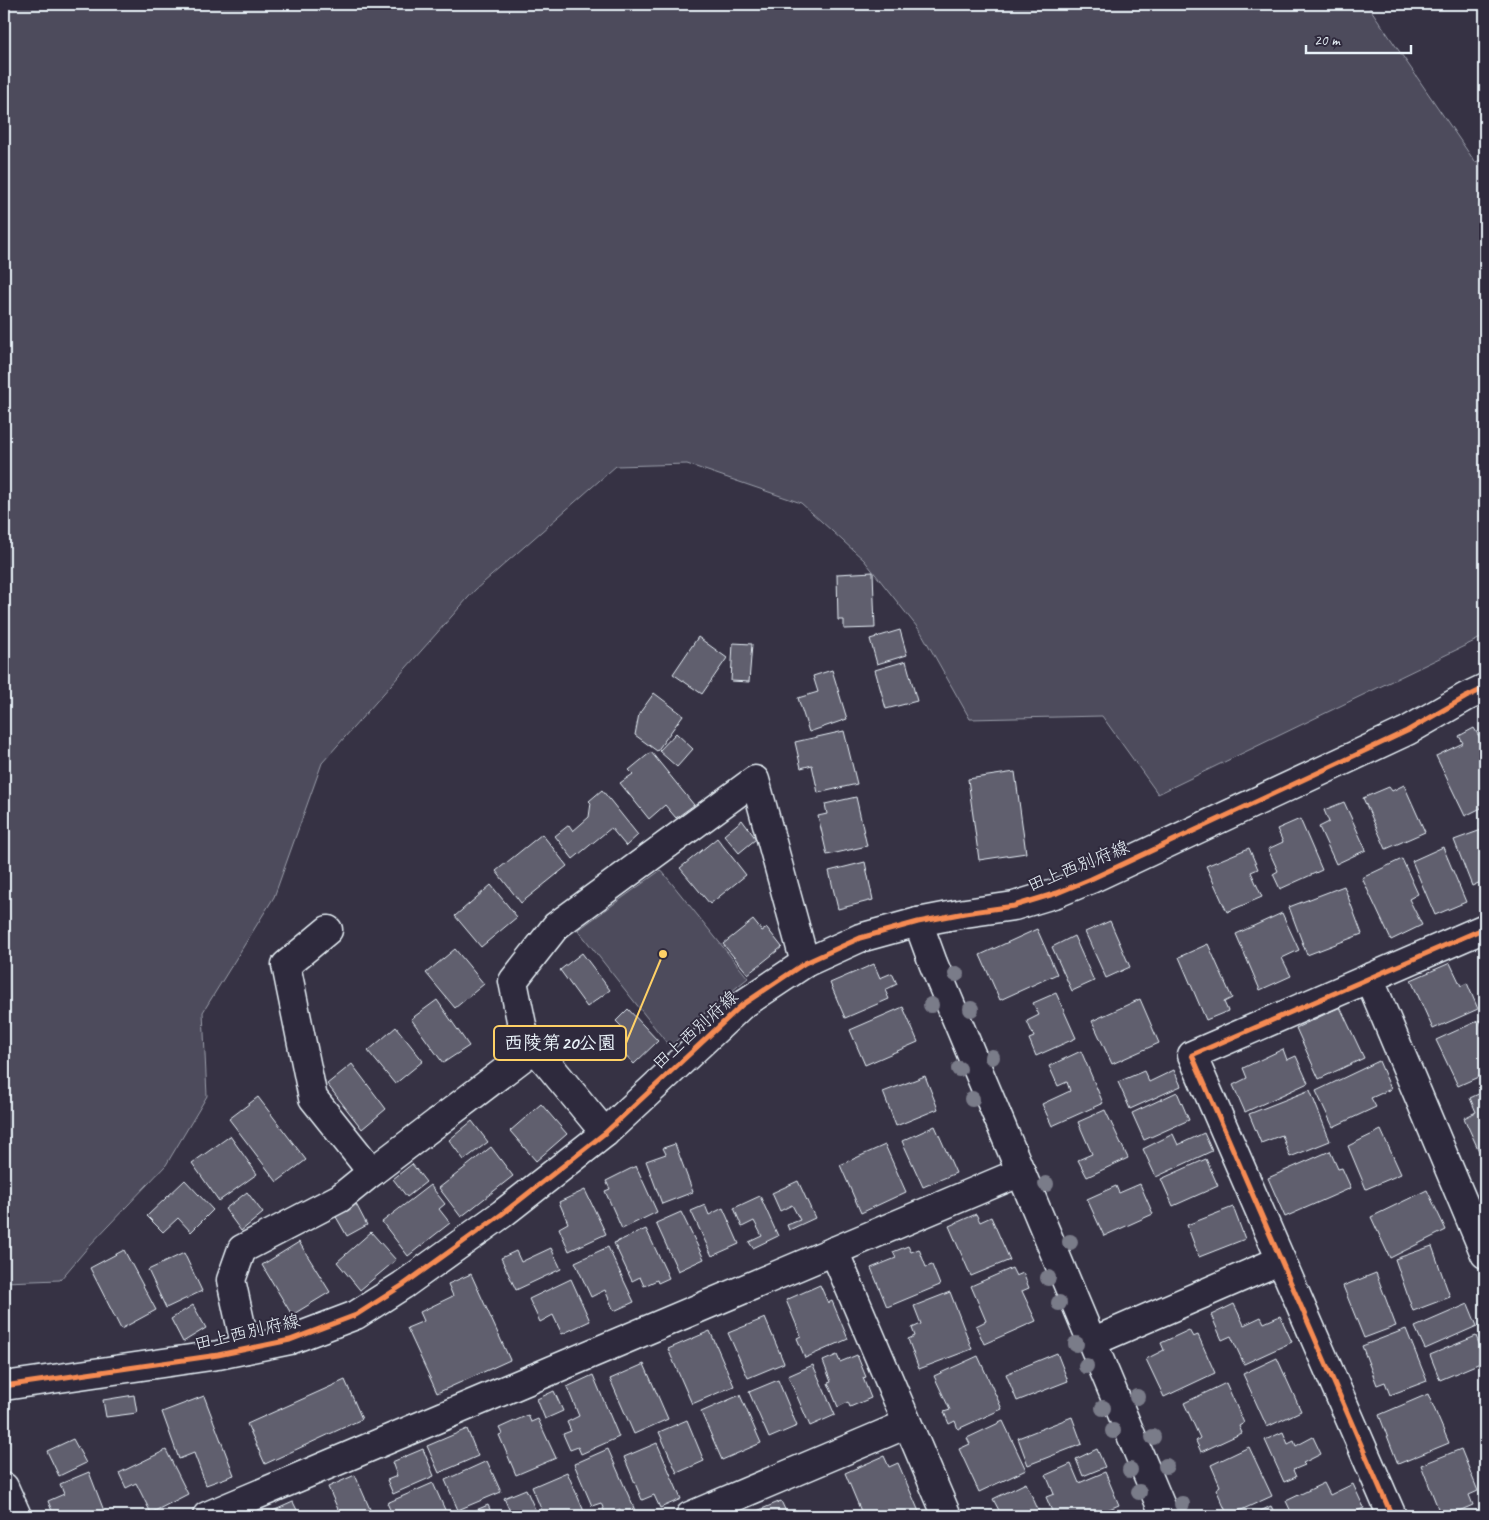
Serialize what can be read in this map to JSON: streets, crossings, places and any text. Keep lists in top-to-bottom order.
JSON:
{
  "streets": {
    "street": ["田上西別府線"]
  },
  "places": ["西陵第20公園"],
  "scale_bar": "20 m"
}
